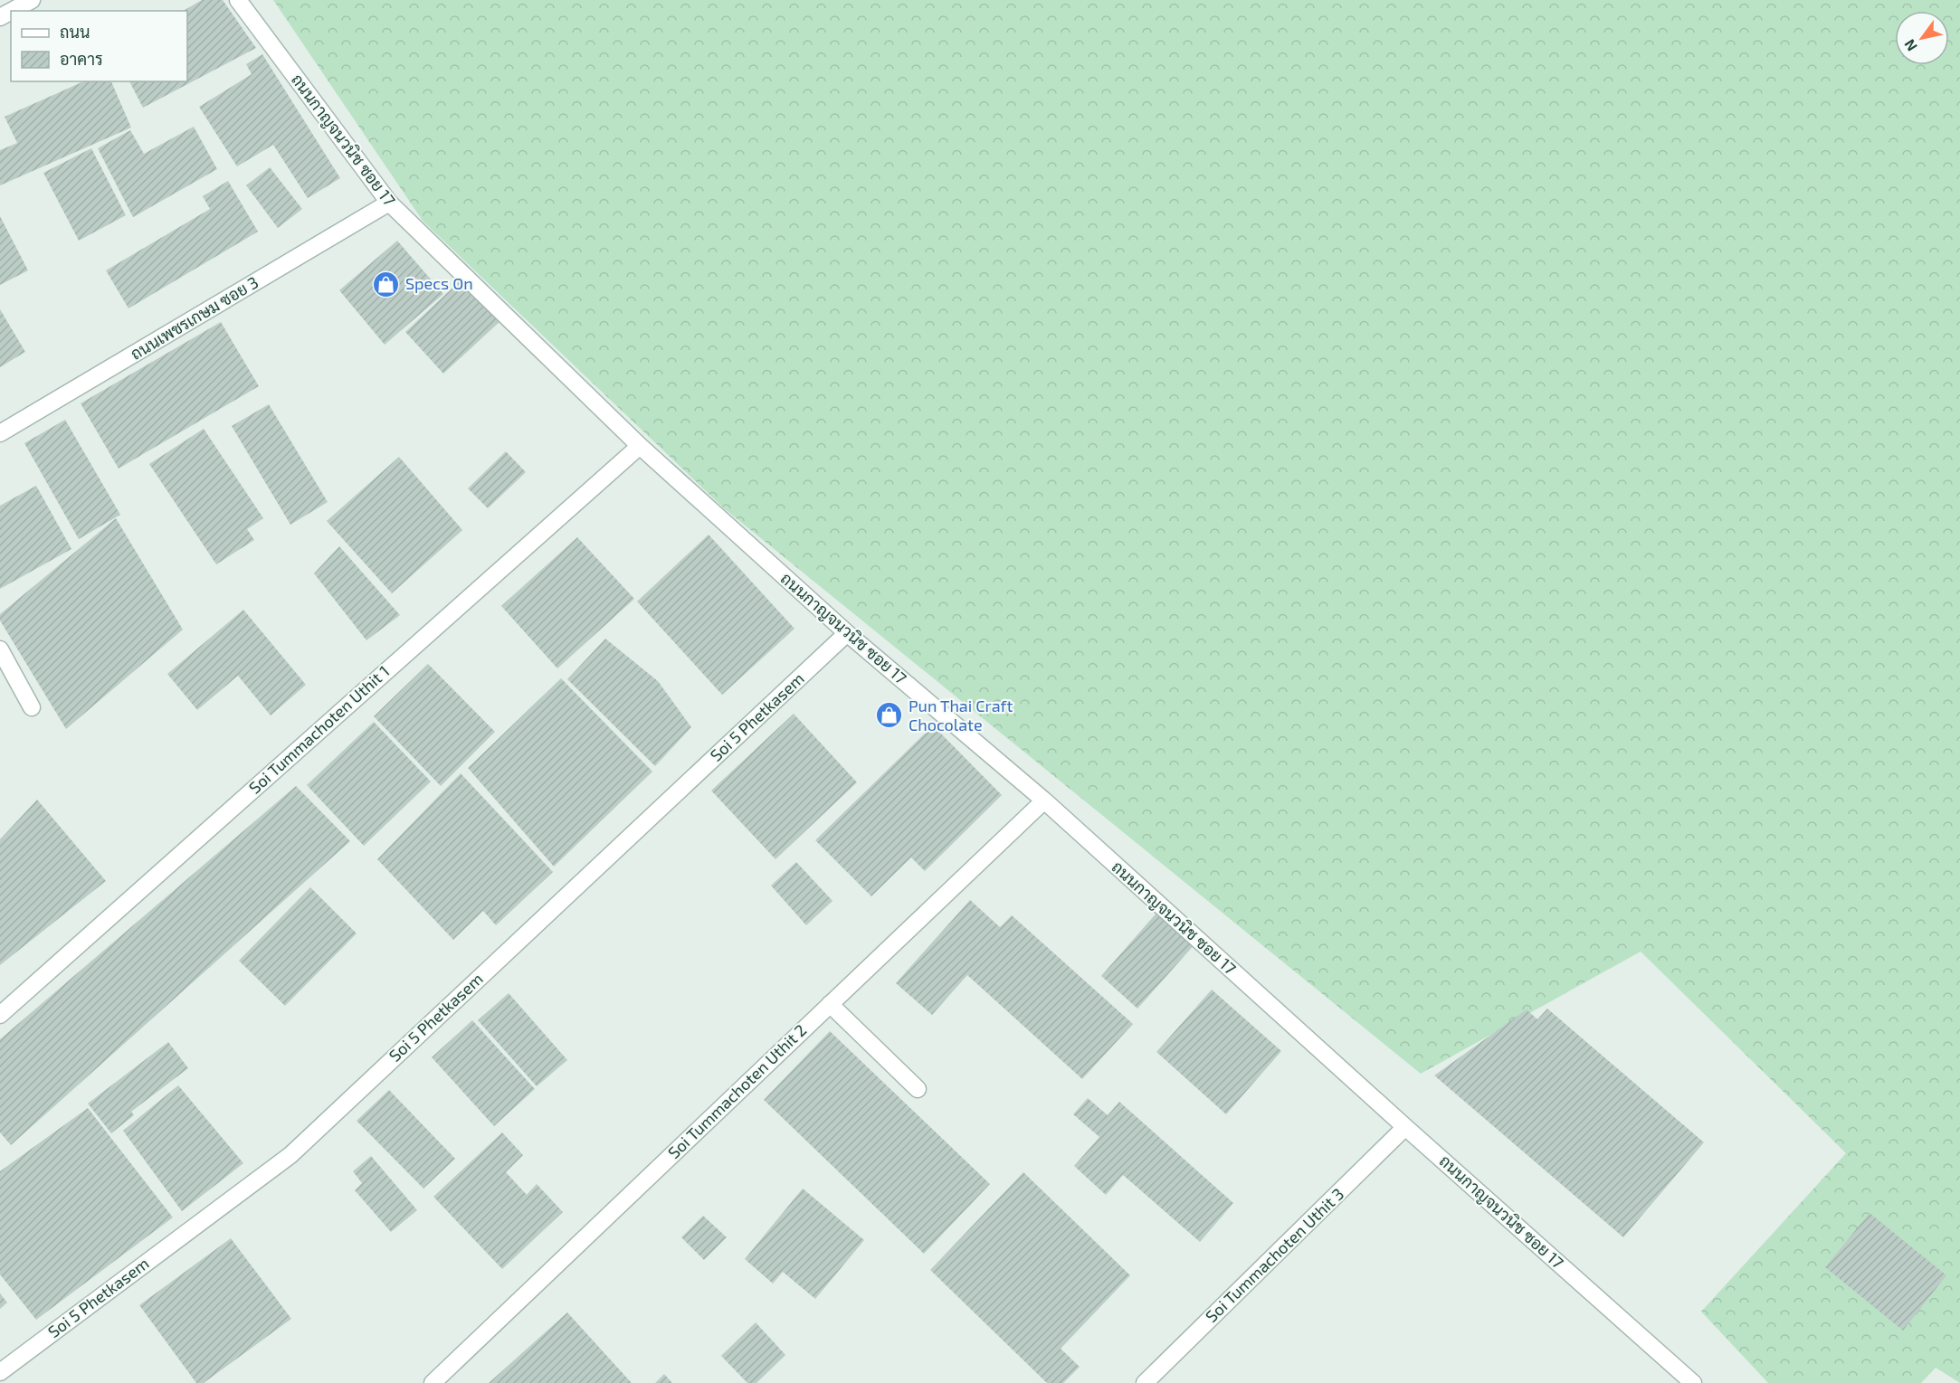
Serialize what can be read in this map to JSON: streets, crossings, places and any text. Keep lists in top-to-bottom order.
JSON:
{
  "streets": {
    "street": [
      "ถนนกาญจนวนิช ซอย 17",
      "ถนนเพชรเกษม ซอย 3",
      "Soi 5 Phetkasem",
      "Soi Tummachoten Uthit 1",
      "Soi Tummachoten Uthit 2",
      "Soi Tummachoten Uthit 3"
    ]
  },
  "crossings": [
    ["ถนนกาญจนวนิช ซอย 17", "ถนนเพชรเกษม ซอย 3"],
    ["ถนนกาญจนวนิช ซอย 17", "Soi 5 Phetkasem"],
    ["ถนนกาญจนวนิช ซอย 17", "Soi Tummachoten Uthit 1"],
    ["ถนนกาญจนวนิช ซอย 17", "Soi Tummachoten Uthit 2"],
    ["ถนนกาญจนวนิช ซอย 17", "Soi Tummachoten Uthit 3"]
  ],
  "places": {
    "shop": ["Specs On", "Pun Thai Craft Chocolate"]
  },
  "legend": ["ถนน", "อาคาร"],
  "north": "bottom left"
}
